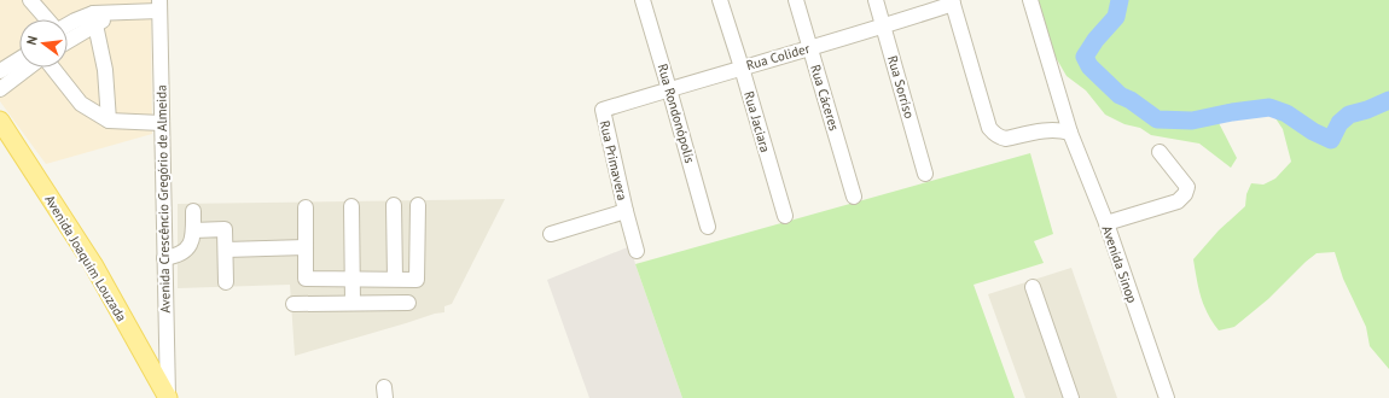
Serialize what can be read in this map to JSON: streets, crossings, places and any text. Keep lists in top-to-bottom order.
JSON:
{
  "streets": {
    "main road": ["Avenida Joaquim Louzada"],
    "street": [
      "Rua Colider",
      "Rua Sorriso",
      "Rua Cáceres",
      "Rua Rondonópolis",
      "Rua Jaciara",
      "Rua Primavera",
      "Avenida Crescêncio Gregório de Almeida",
      "Avenida Sinop"
    ]
  },
  "crossings": [
    ["Rua Colider", "Rua Sorriso"],
    ["Rua Colider", "Rua Cáceres"],
    ["Rua Colider", "Rua Rondonópolis"],
    ["Rua Colider", "Rua Jaciara"],
    ["Rua Colider", "Rua Primavera"],
    ["Avenida Crescêncio Gregório de Almeida", "Avenida Joaquim Louzada"]
  ],
  "north": "left"
}
